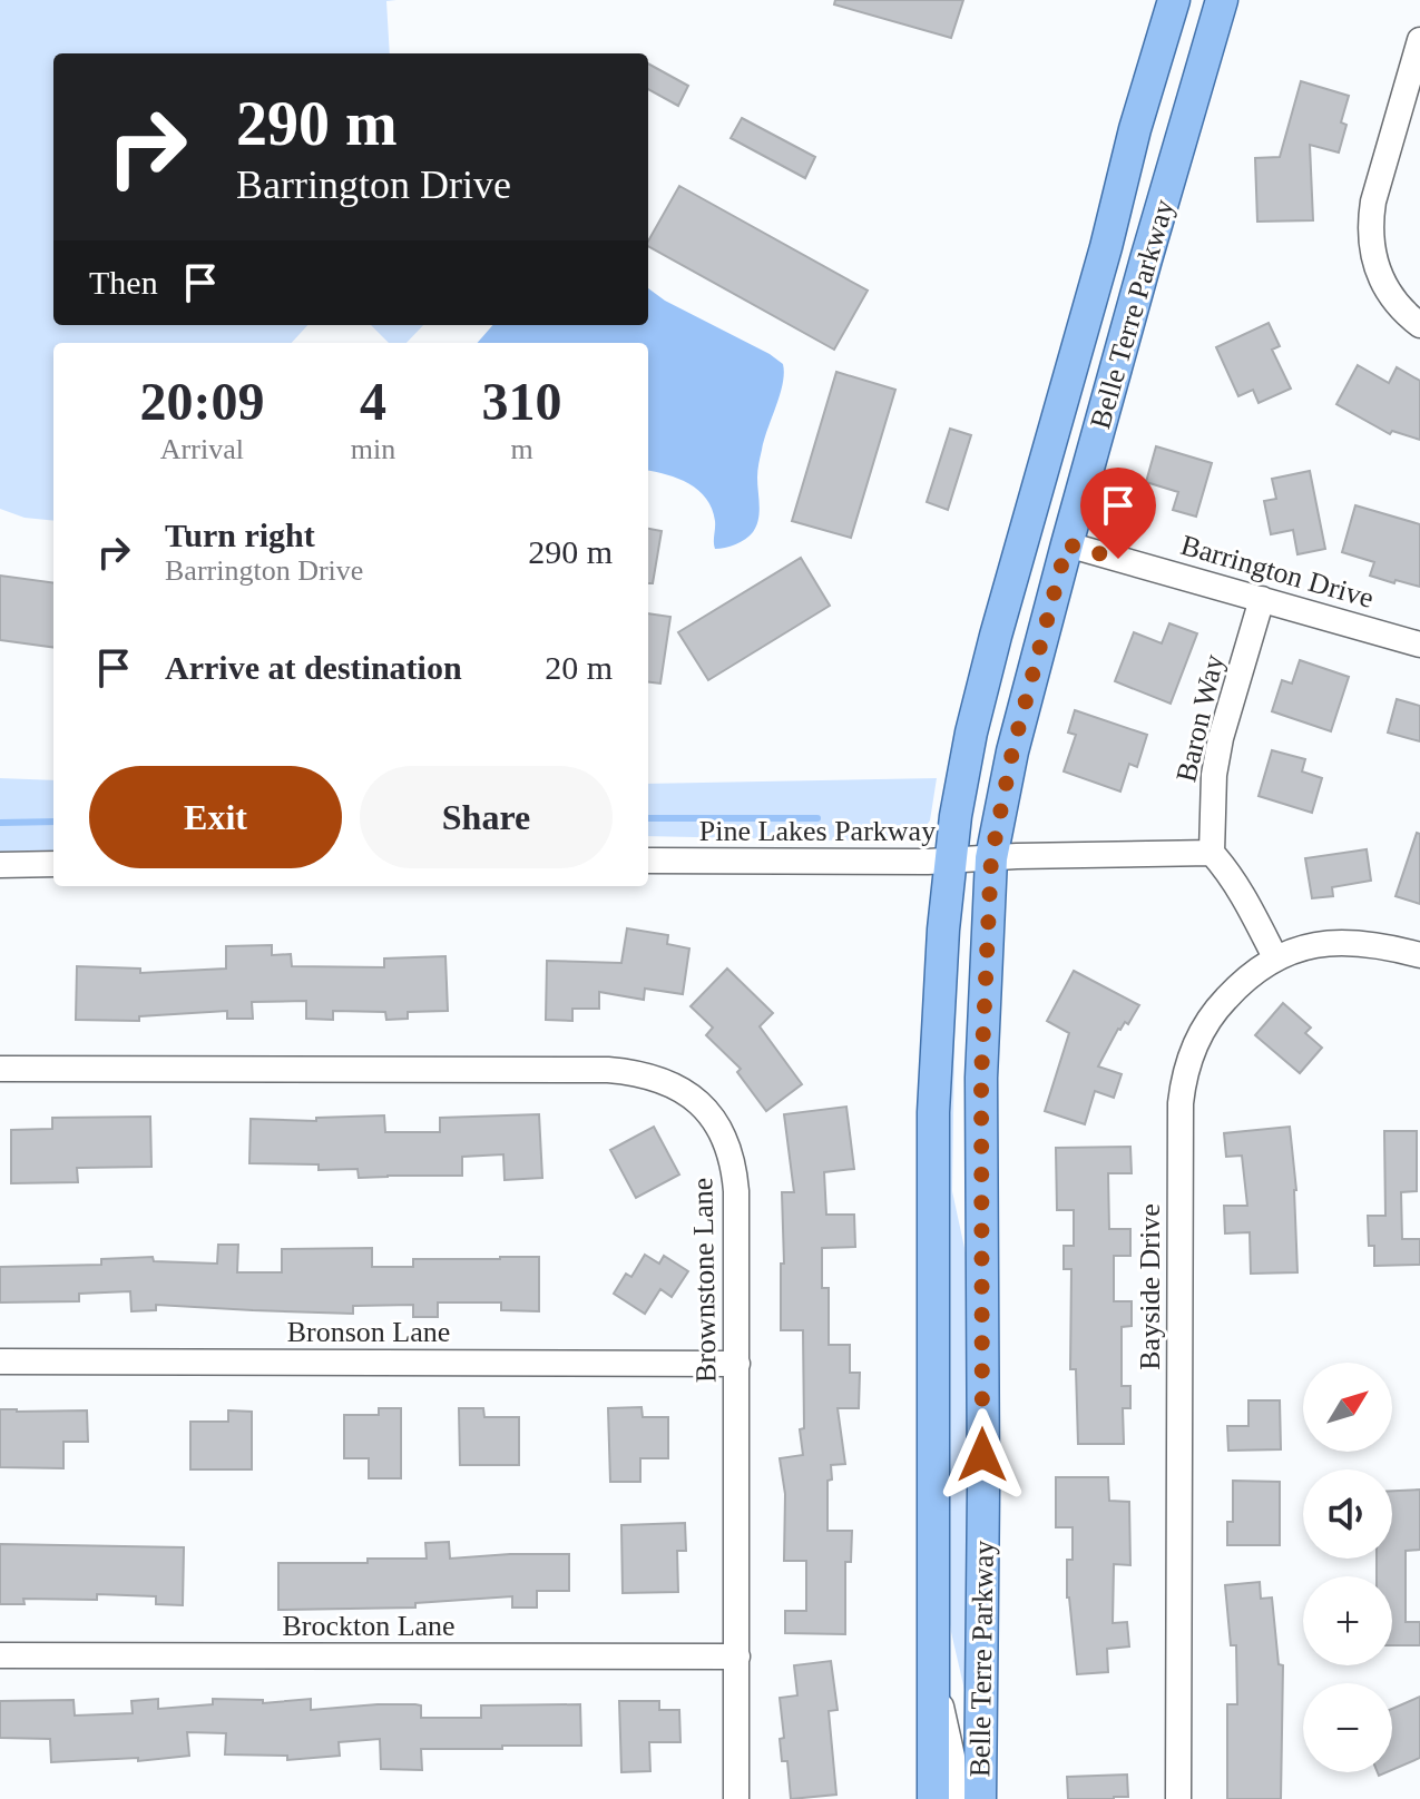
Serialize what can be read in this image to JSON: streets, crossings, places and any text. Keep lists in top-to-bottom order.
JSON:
{
  "streets": {
    "main road": ["Belle Terre Parkway"],
    "street": [
      "Barrington Drive",
      "Baron Way",
      "Pine Lakes Parkway",
      "Brownstone Lane",
      "Bayside Drive",
      "Bronson Lane",
      "Brockton Lane"
    ]
  },
  "crossings": [
    ["Belle Terre Parkway", "Barrington Drive"],
    ["Belle Terre Parkway", "Pine Lakes Parkway"],
    ["Barrington Drive", "Baron Way"],
    ["Baron Way", "Pine Lakes Parkway"],
    ["Brownstone Lane", "Bronson Lane"],
    ["Brownstone Lane", "Brockton Lane"]
  ],
  "north": "top right",
  "page": {
    "turn": ["290 m", "Barrington Drive"],
    "then": "Then",
    "eta": [
      "20:09",
      "Arrival",
      "4",
      "min",
      "310",
      "m"
    ],
    "list": [
      {
        "name": "Turn right",
        "note": "Barrington Drive",
        "value": "290 m"
      },
      {
        "name": "Arrive at destination",
        "value": "20 m"
      }
    ],
    "buttons": ["Exit", "Share"],
    "map_buttons": ["+", "−"]
  }
}
